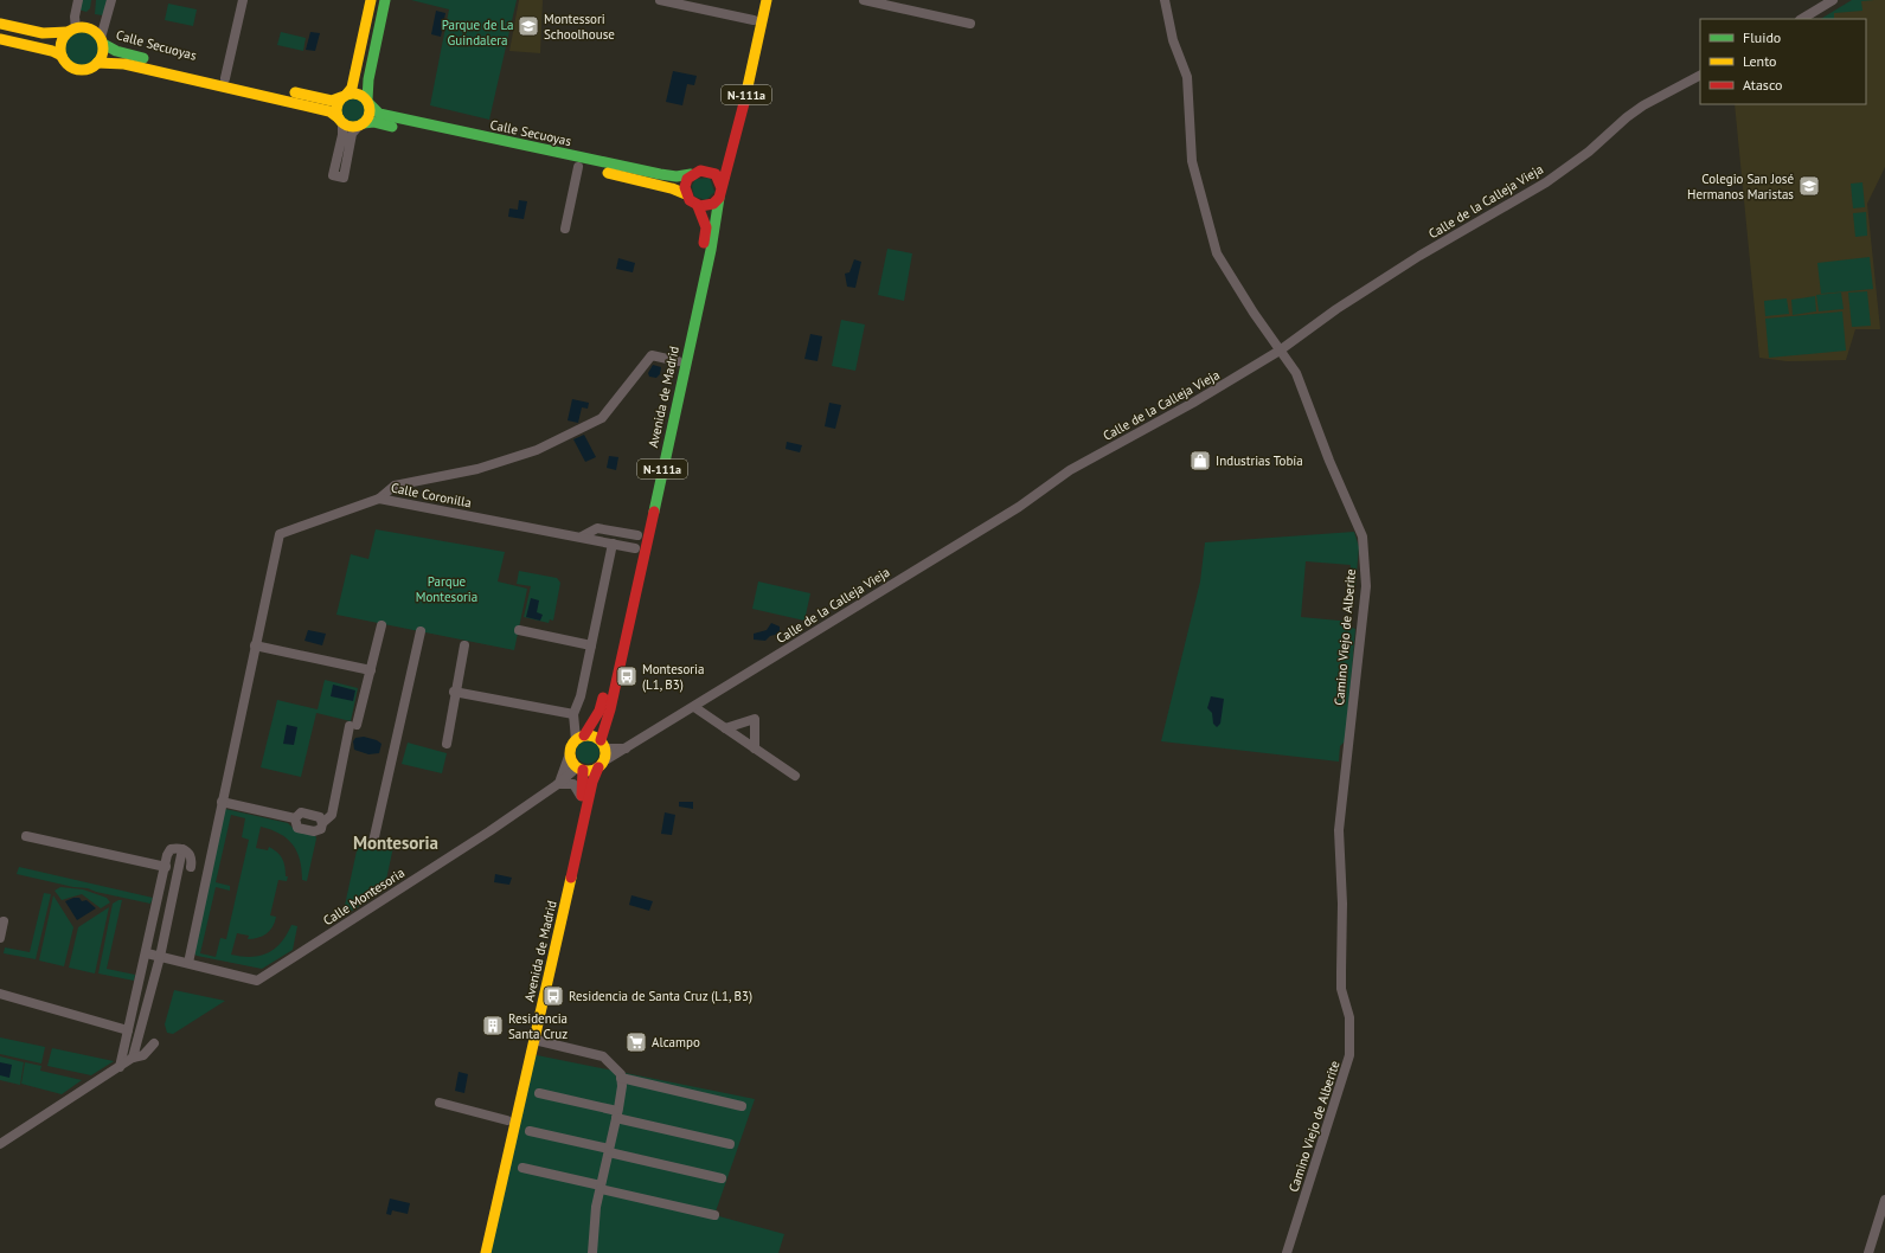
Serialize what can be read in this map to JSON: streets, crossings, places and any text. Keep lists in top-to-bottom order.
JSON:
{
  "streets": {
    "main road": ["Calle Secuoyas", "N-111a", "Avenida de Madrid"],
    "street": [
      "Calle de la Calleja Vieja",
      "Calle Coronilla",
      "Camino Viejo de Alberite",
      "Calle Montesoria"
    ]
  },
  "crossings": [
    ["Calle Secuoyas", "N-111a"],
    ["Calle Secuoyas", "Avenida de Madrid"],
    ["N-111a", "Avenida de Madrid"],
    ["N-111a", "Calle Montesoria"],
    ["Calle de la Calleja Vieja", "Camino Viejo de Alberite"],
    ["Avenida de Madrid", "Calle Coronilla"],
    ["Avenida de Madrid", "Calle Montesoria"]
  ],
  "districts": ["Montesoria"],
  "parks": ["Parque de La Guindalera", "Parque Montesoria"],
  "places": {
    "school or university": ["Montessori Schoolhouse", "Colegio San José Hermanos Maristas"],
    "shop": ["Industrias Tobía"],
    "bus stop": ["Montesoria (L1, B3)", "Residencia de Santa Cruz (L1, B3)"],
    "building": ["Residencia Santa Cruz"],
    "supermarket": ["Alcampo"]
  },
  "legend": ["Fluido", "Lento", "Atasco"]
}
